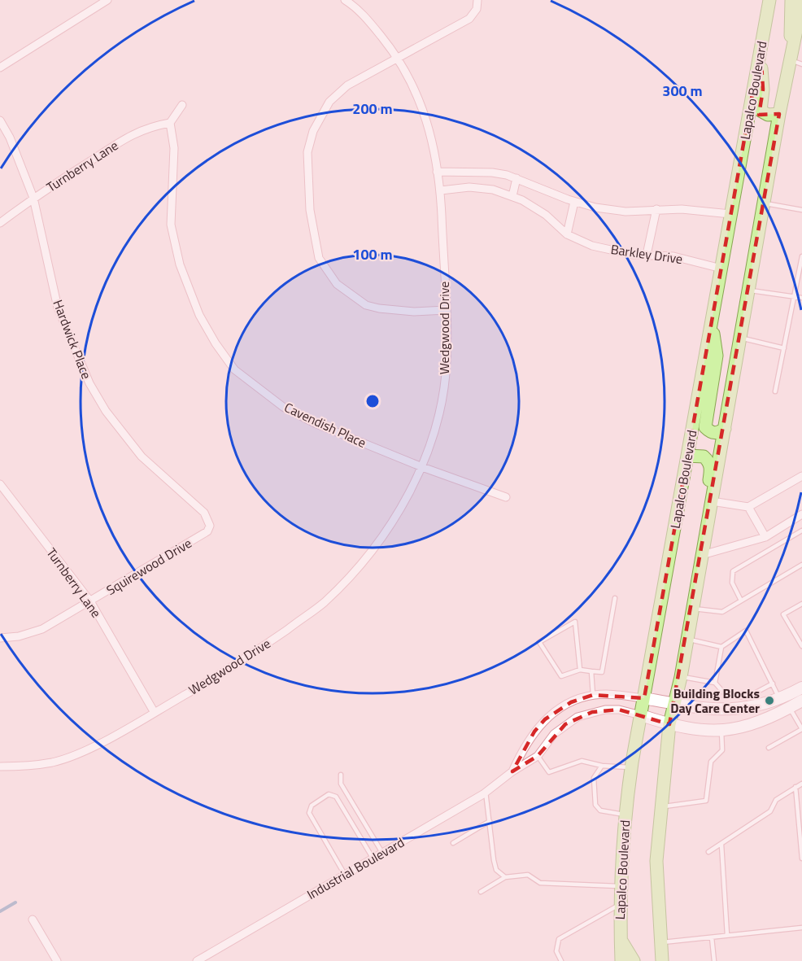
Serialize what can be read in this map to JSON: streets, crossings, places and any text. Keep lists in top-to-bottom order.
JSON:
{
  "streets": {
    "main road": ["Lapalco Boulevard"],
    "street": [
      "Turnberry Lane",
      "Barkley Drive",
      "Wedgwood Drive",
      "Hardwick Place",
      "Cavendish Place",
      "Squirewood Drive",
      "Industrial Boulevard"
    ]
  },
  "crossings": [
    ["Lapalco Boulevard", "Barkley Drive"],
    ["Lapalco Boulevard", "Industrial Boulevard"],
    ["Turnberry Lane", "Wedgwood Drive"],
    ["Turnberry Lane", "Hardwick Place"],
    ["Turnberry Lane", "Cavendish Place"],
    ["Turnberry Lane", "Squirewood Drive"],
    ["Barkley Drive", "Wedgwood Drive"],
    ["Wedgwood Drive", "Cavendish Place"],
    ["Hardwick Place", "Squirewood Drive"]
  ],
  "places": ["Building Blocks Day Care Center"],
  "rings": ["300 m", "200 m", "100 m"]
}
